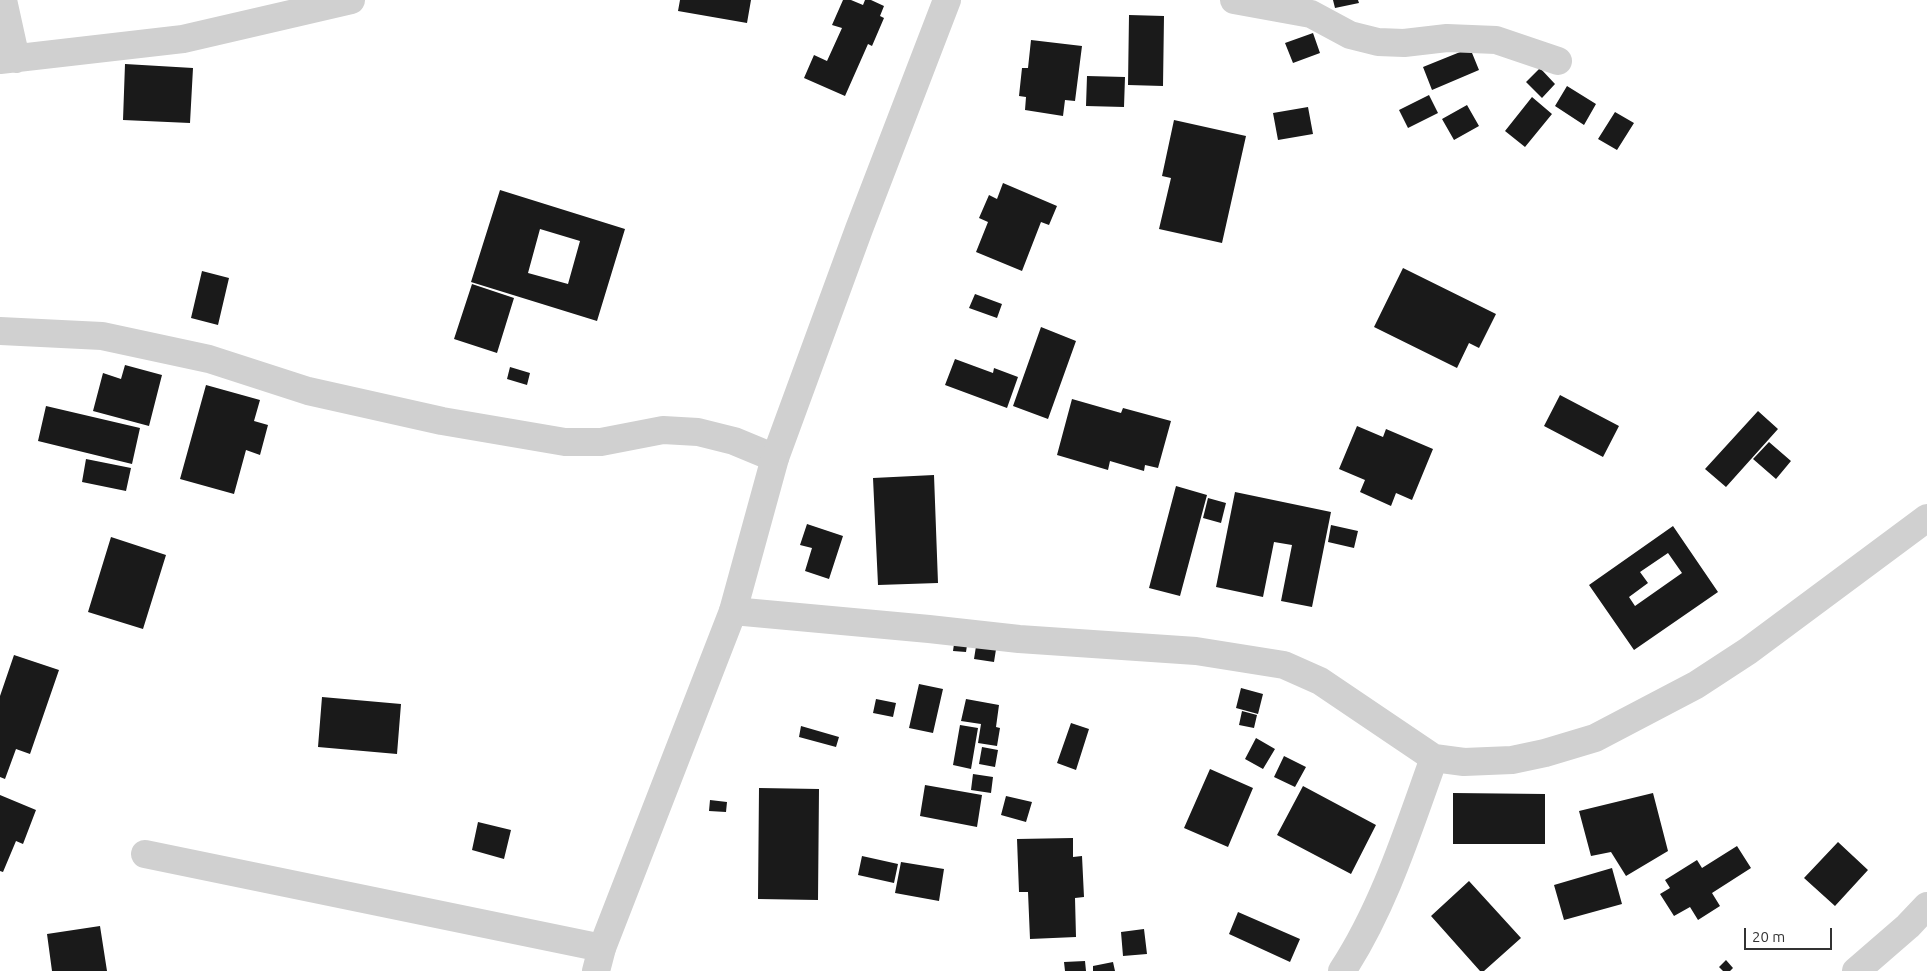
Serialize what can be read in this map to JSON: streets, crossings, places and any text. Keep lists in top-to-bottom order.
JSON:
{
  "scale_bar": "20 m"
}
